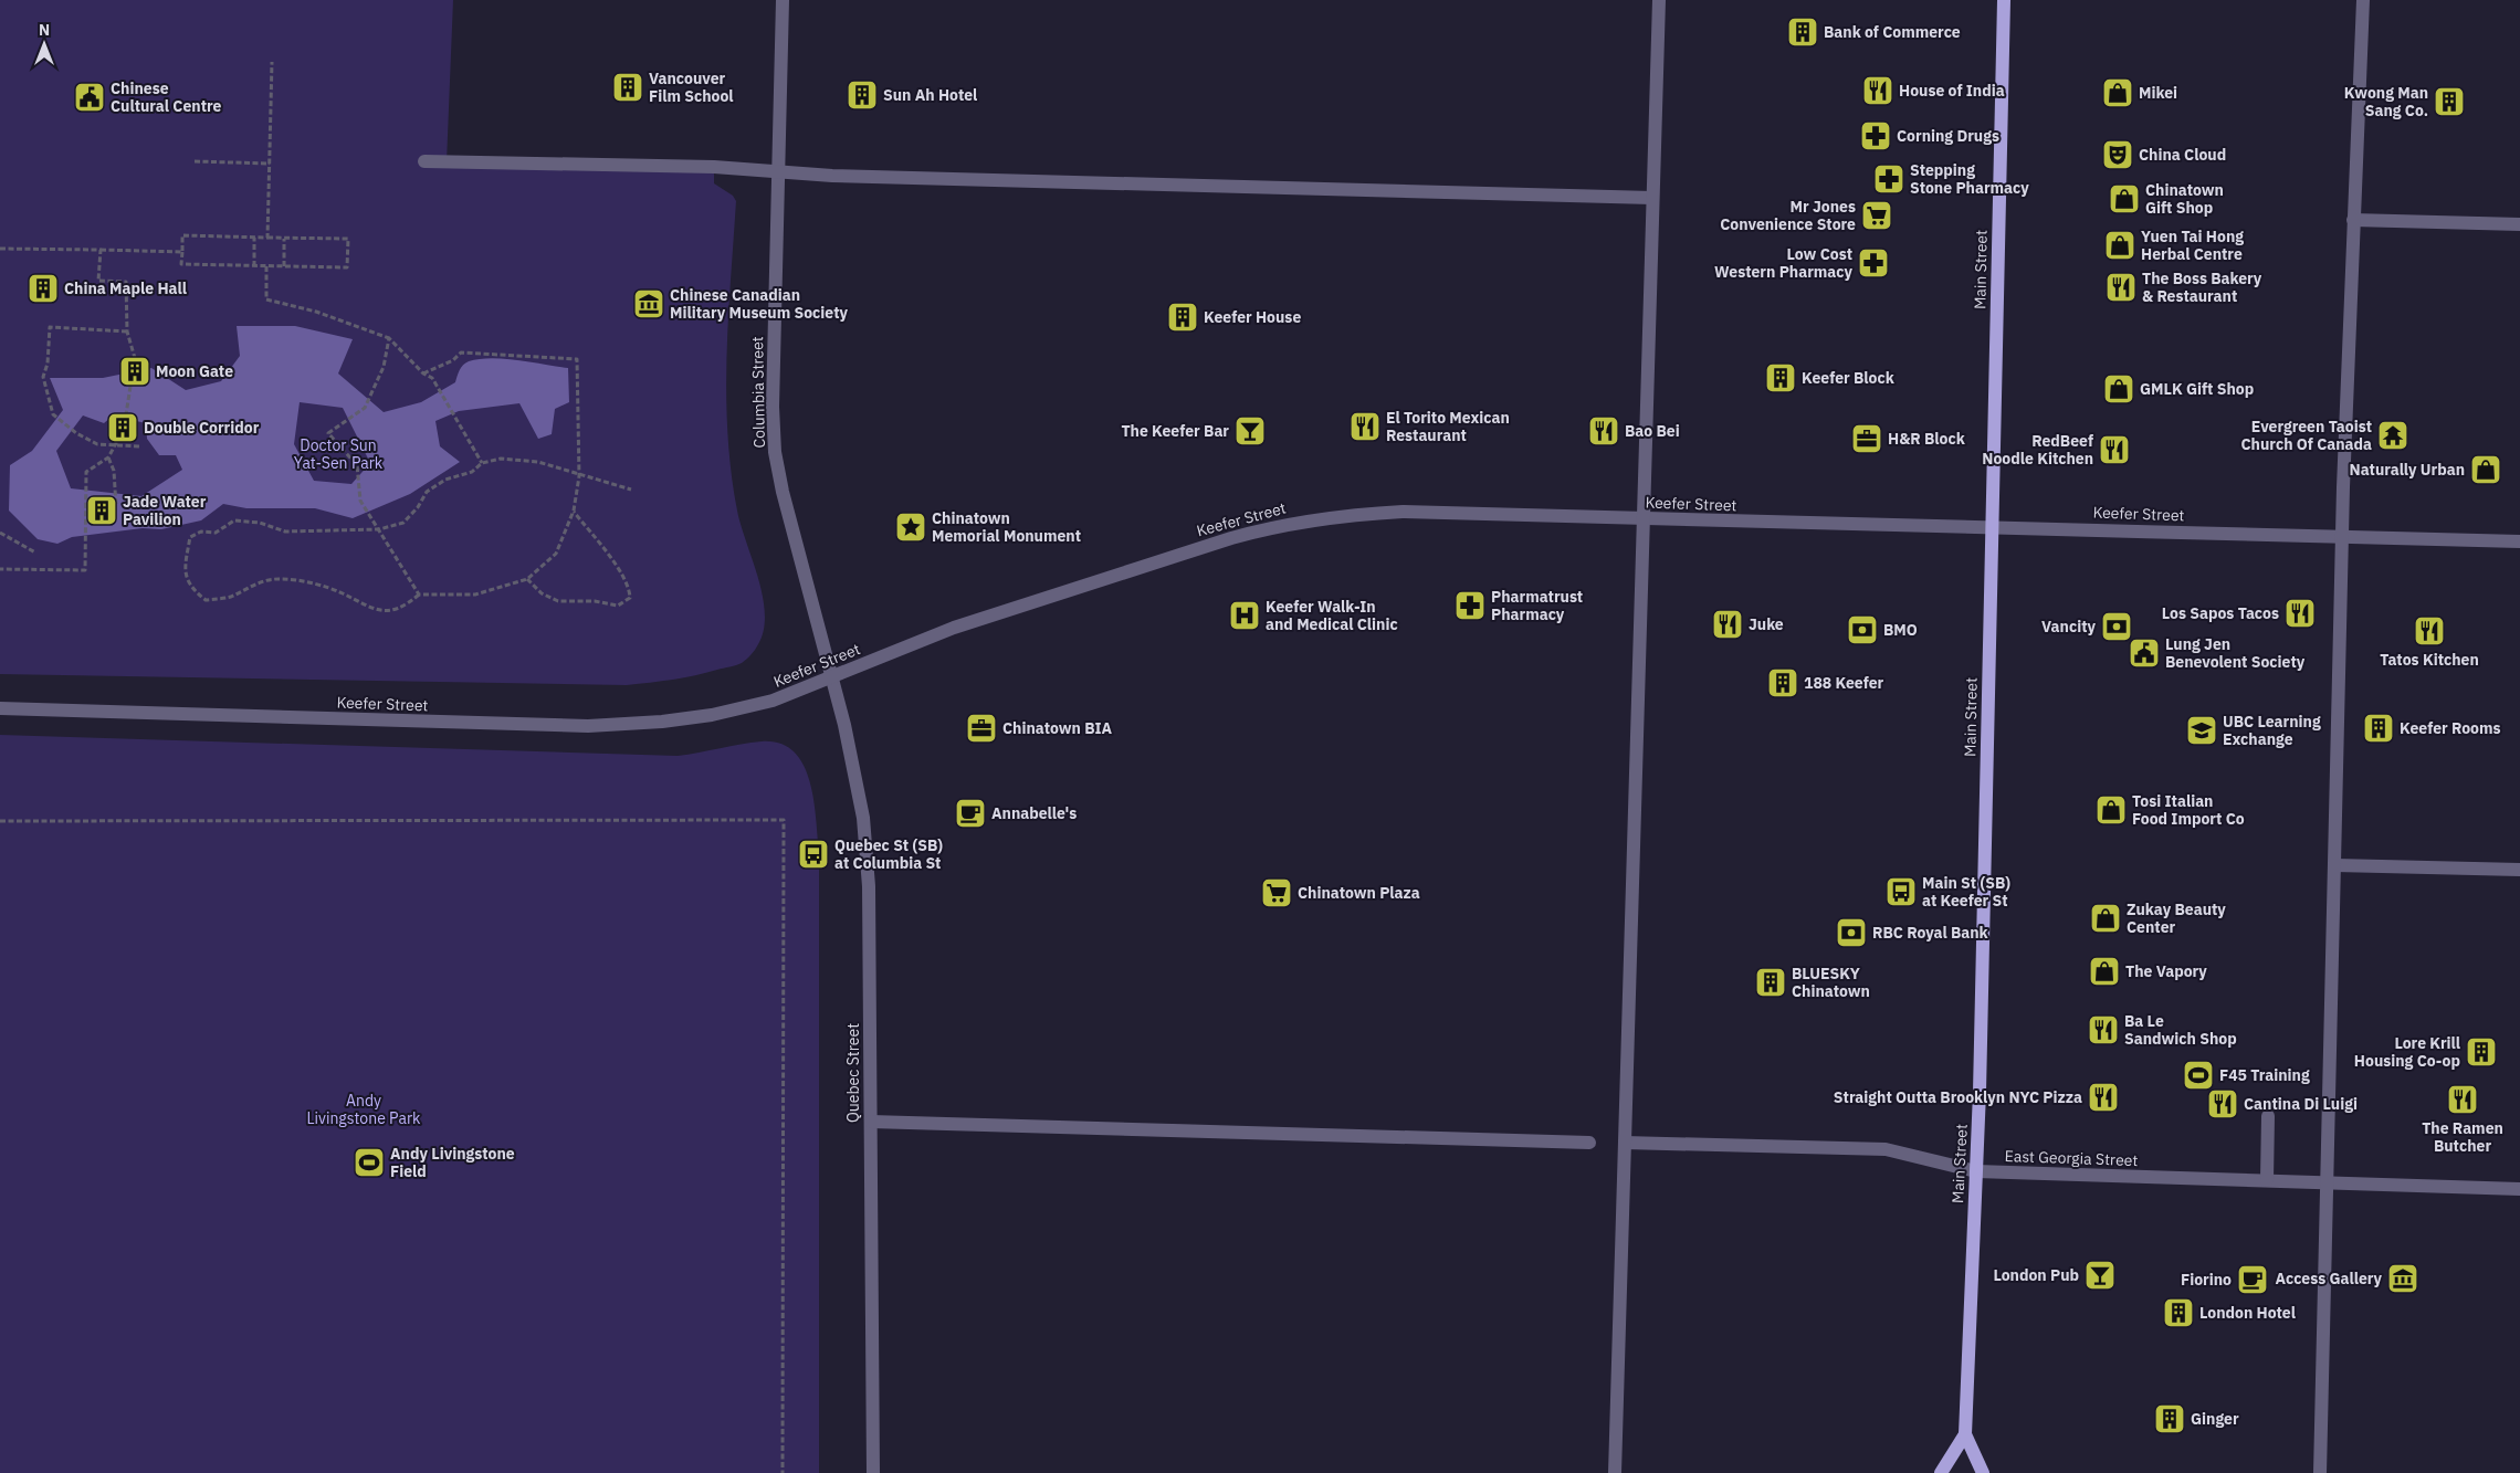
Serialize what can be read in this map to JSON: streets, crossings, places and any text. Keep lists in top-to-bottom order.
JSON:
{
  "streets": {
    "main road": ["Main Street"],
    "street": [
      "Columbia Street",
      "Keefer Street",
      "Quebec Street",
      "East Georgia Street"
    ]
  },
  "crossings": [
    ["Main Street", "Keefer Street"],
    ["Main Street", "East Georgia Street"],
    ["Columbia Street", "Keefer Street"],
    ["Columbia Street", "Quebec Street"],
    ["Keefer Street", "Quebec Street"]
  ],
  "parks": ["Doctor Sun Yat-Sen Park", "Andy Livingstone Park"],
  "places": {
    "building": [
      "Bank of Commerce",
      "Vancouver Film School",
      "Sun Ah Hotel",
      "Kwong Man Sang Co.",
      "China Maple Hall",
      "Keefer House",
      "Moon Gate",
      "Keefer Block",
      "Double Corridor",
      "Jade Water Pavilion",
      "188 Keefer",
      "Keefer Rooms",
      "BLUESKY Chinatown",
      "Lore Krill Housing Co-op",
      "London Hotel",
      "Ginger"
    ],
    "restaurant": [
      "House of India",
      "The Boss Bakery & Restaurant",
      "El Torito Mexican Restaurant",
      "Bao Bei",
      "RedBeef Noodle Kitchen",
      "Los Sapos Tacos",
      "Juke",
      "Tatos Kitchen",
      "Ba Le Sandwich Shop",
      "Straight Outta Brooklyn NYC Pizza",
      "The Ramen Butcher",
      "Cantina Di Luigi"
    ],
    "shop": [
      "Mikei",
      "Chinatown Gift Shop",
      "Yuen Tai Hong Herbal Centre",
      "GMLK Gift Shop",
      "Naturally Urban",
      "Tosi Italian Food Import Co",
      "Zukay Beauty Center",
      "The Vapory"
    ],
    "public building": ["Chinese Cultural Centre", "Lung Jen Benevolent Society"],
    "pharmacy": [
      "Corning Drugs",
      "Stepping Stone Pharmacy",
      "Low Cost Western Pharmacy",
      "Pharmatrust Pharmacy"
    ],
    "theatre": ["China Cloud"],
    "supermarket": ["Mr Jones Convenience Store", "Chinatown Plaza"],
    "museum": ["Chinese Canadian Military Museum Society", "Access Gallery"],
    "bar": ["The Keefer Bar", "London Pub"],
    "temple": ["Evergreen Taoist Church Of Canada"],
    "office": ["H&R Block", "Chinatown BIA"],
    "place": ["Chinatown Memorial Monument"],
    "hospital": ["Keefer Walk-In and Medical Clinic"],
    "bank": ["Vancity", "BMO", "RBC Royal Bank"],
    "school or university": ["UBC Learning Exchange"],
    "cafe": ["Annabelle's", "Fiorino"],
    "bus stop": ["Quebec St (SB) at Columbia St", "Main St (SB) at Keefer St"],
    "sports": ["F45 Training", "Andy Livingstone Field"]
  },
  "north": "top"
}
